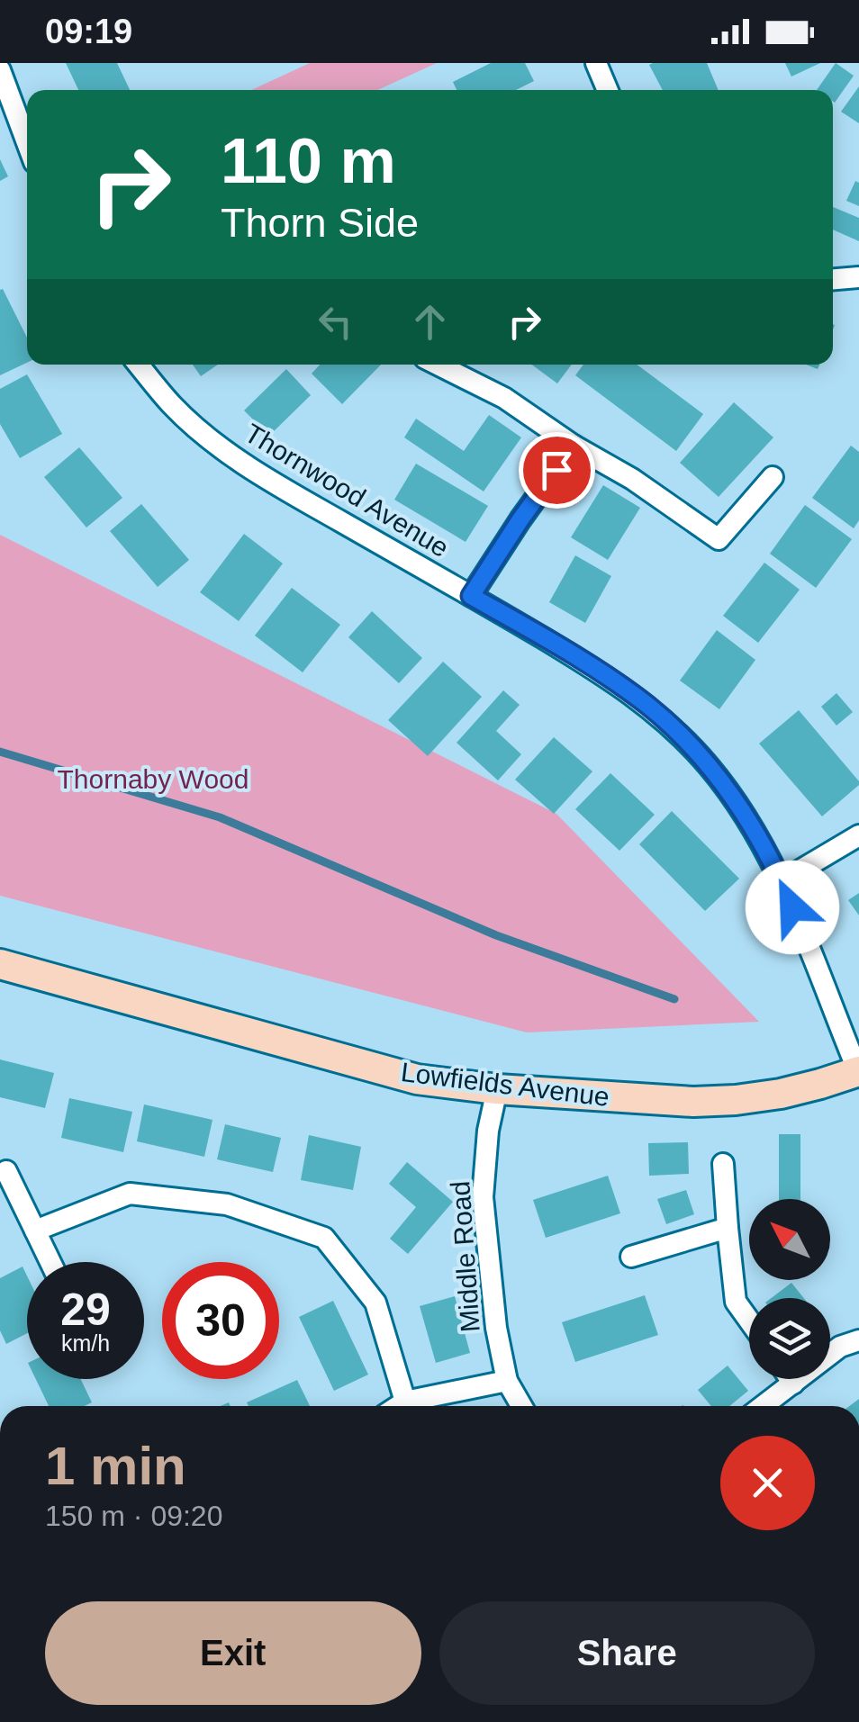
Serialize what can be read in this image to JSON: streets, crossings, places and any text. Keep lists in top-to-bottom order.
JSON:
{
  "streets": {
    "street": ["Thornwood Avenue", "Lowfields Avenue", "Middle Road"]
  },
  "crossings": [
    ["Thornwood Avenue", "Lowfields Avenue"],
    ["Lowfields Avenue", "Middle Road"]
  ],
  "parks": ["Thornaby Wood"],
  "north": "top left",
  "page": {
    "status": "09:19",
    "turn": ["110 m", "Thorn Side"],
    "speed": "29 km/h",
    "limit": "30",
    "heading": ["1 min", "150 m · 09:20"],
    "buttons": ["Exit", "Share"]
  }
}
